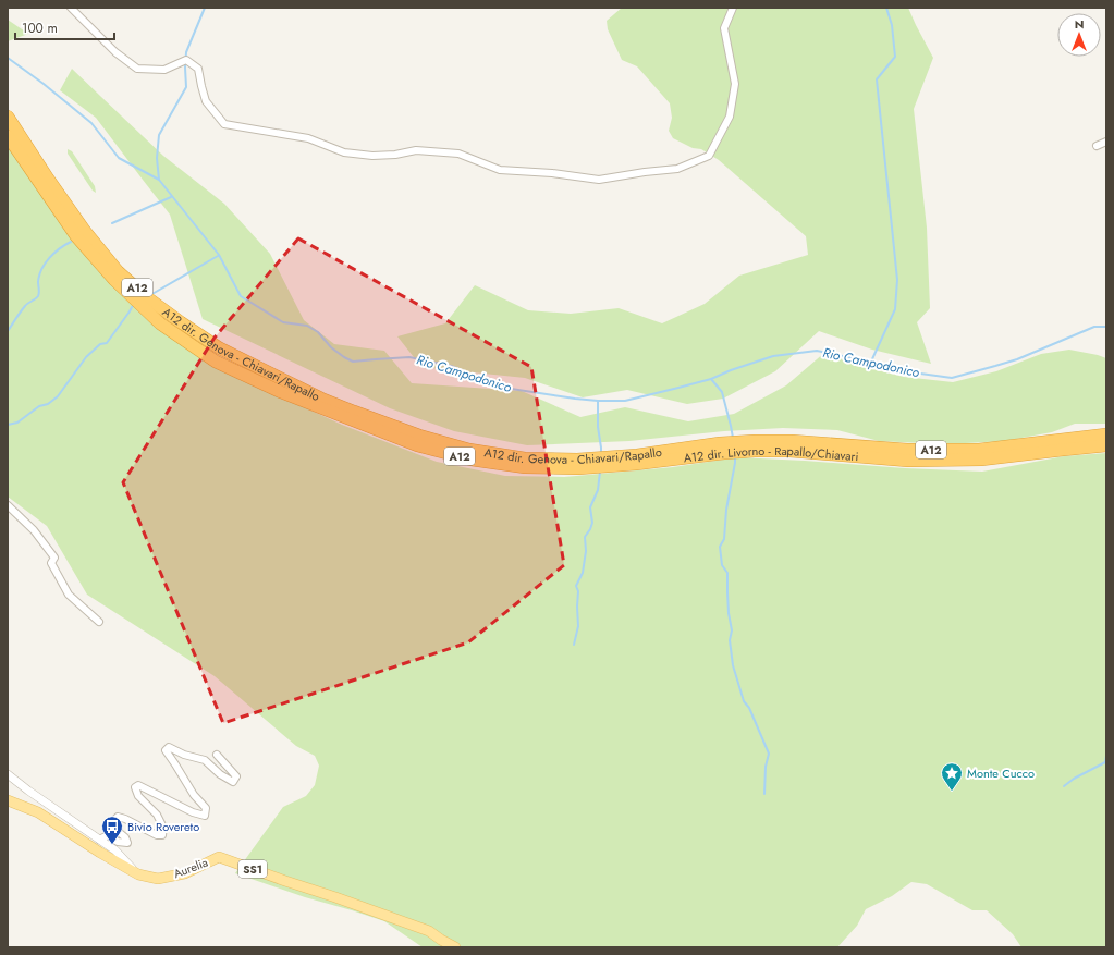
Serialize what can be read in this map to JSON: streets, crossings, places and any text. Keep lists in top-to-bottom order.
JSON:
{
  "streets": {
    "highway": ["A12", "A12 dir. Genova - Chiavari/Rapallo", "A12 dir. Livorno - Rapallo/Chiavari"],
    "main road": ["Aurelia", "SS1"]
  },
  "crossings": [
    ["A12", "A12 dir. Genova - Chiavari/Rapallo"],
    ["A12 dir. Genova - Chiavari/Rapallo", "A12 dir. Livorno - Rapallo/Chiavari"]
  ],
  "water": ["Rio Campodonico"],
  "places": {
    "place": ["Monte Cucco"],
    "bus stop": ["Bivio Rovereto"]
  },
  "scale_bar": "100 m",
  "north": "top"
}
